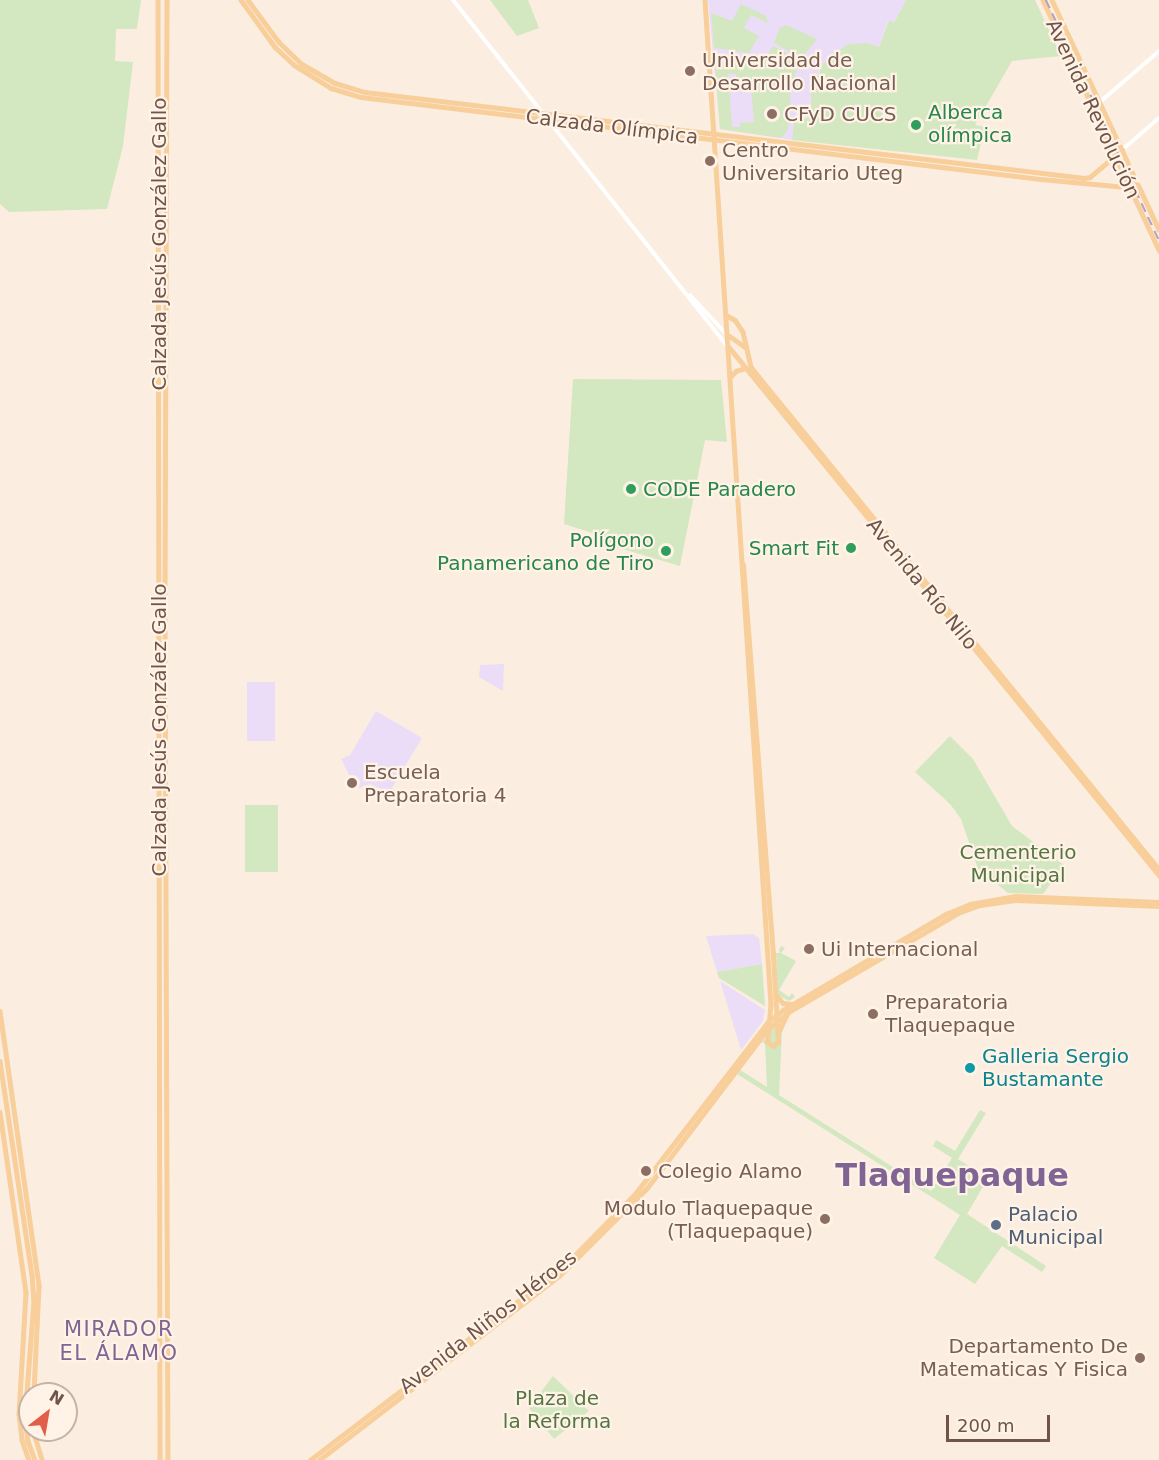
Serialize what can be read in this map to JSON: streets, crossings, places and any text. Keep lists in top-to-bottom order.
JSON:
{
  "streets": {
    "main road": [
      "Avenida Revolución",
      "Calzada Olímpica",
      "Calzada Jesús González Gallo",
      "Avenida Río Nilo",
      "Avenida Niños Héroes"
    ]
  },
  "crossings": [
    ["Avenida Revolución", "Calzada Olímpica"],
    ["Calzada Olímpica", "Avenida Río Nilo"]
  ],
  "districts": ["Tlaquepaque", "MIRADOR EL ÁLAMO"],
  "parks": ["Cementerio Municipal", "Plaza de la Reforma"],
  "places": [
    "Universidad de Desarrollo Nacional",
    "CFyD CUCS",
    "Alberca olímpica",
    "Centro Universitario Uteg",
    "CODE Paradero",
    "Smart Fit",
    "Polígono Panamericano de Tiro",
    "Escuela Preparatoria 4",
    "Ui Internacional",
    "Preparatoria Tlaquepaque",
    "Galleria Sergio Bustamante",
    "Colegio Alamo",
    "Modulo Tlaquepaque (Tlaquepaque)",
    "Palacio Municipal",
    "Departamento De Matematicas Y Fisica"
  ],
  "scale_bar": "200 m",
  "north": "top right"
}
